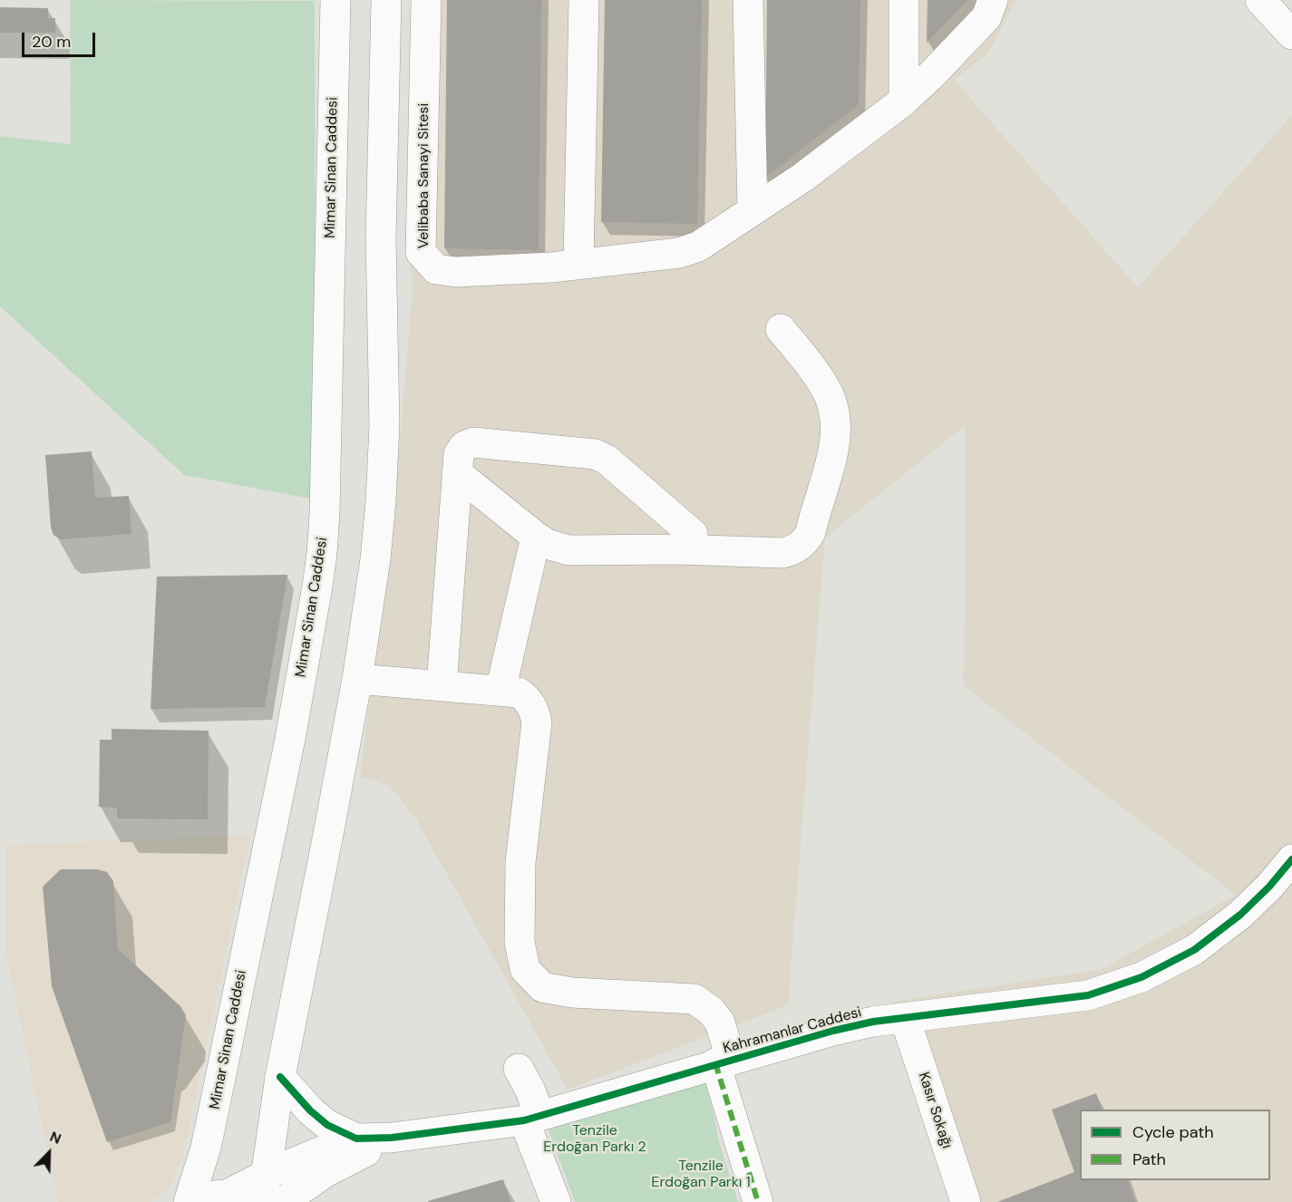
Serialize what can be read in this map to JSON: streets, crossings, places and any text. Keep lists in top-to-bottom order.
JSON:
{
  "streets": {
    "main road": [
      "Mimar Sinan Caddesi",
      "Velibaba Sanayi Sitesi",
      "Kahramanlar Caddesi",
      "Kasır Sokağı"
    ]
  },
  "crossings": [
    ["Kahramanlar Caddesi", "Kasır Sokağı"]
  ],
  "parks": ["Tenzile Erdoğan Parkı 2", "Tenzile Erdoğan Parkı 1"],
  "legend": ["Cycle path", "Path"],
  "scale_bar": "20 m",
  "north": "top right"
}
